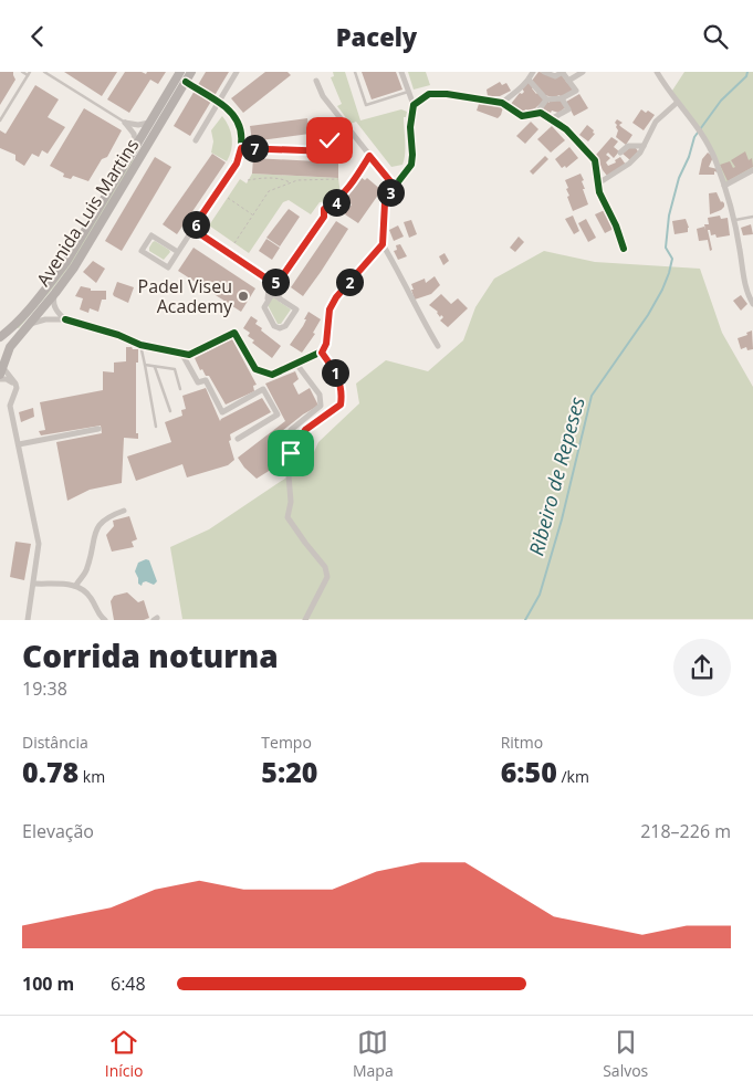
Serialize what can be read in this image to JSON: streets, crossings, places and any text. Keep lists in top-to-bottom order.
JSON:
{
  "streets": {
    "main road": ["Avenida Luis Martins"]
  },
  "water": ["Ribeiro de Repeses"],
  "places": ["Padel Viseu Academy"],
  "page": {
    "header": "Pacely",
    "pins": [
      "7",
      "3",
      "4",
      "6",
      "2",
      "5",
      "1"
    ],
    "heading": ["Corrida noturna", "19:38"],
    "stats": [
      ["Distância", "0.78 km"],
      ["Tempo", "5:20"],
      ["Ritmo", "6:50 /km"]
    ],
    "chart": ["Elevação", "218–226 m"],
    "list": [
      {
        "name": "100 m",
        "note": "6:48"
      }
    ],
    "tabs": ["Início", "Mapa", "Salvos"]
  }
}
